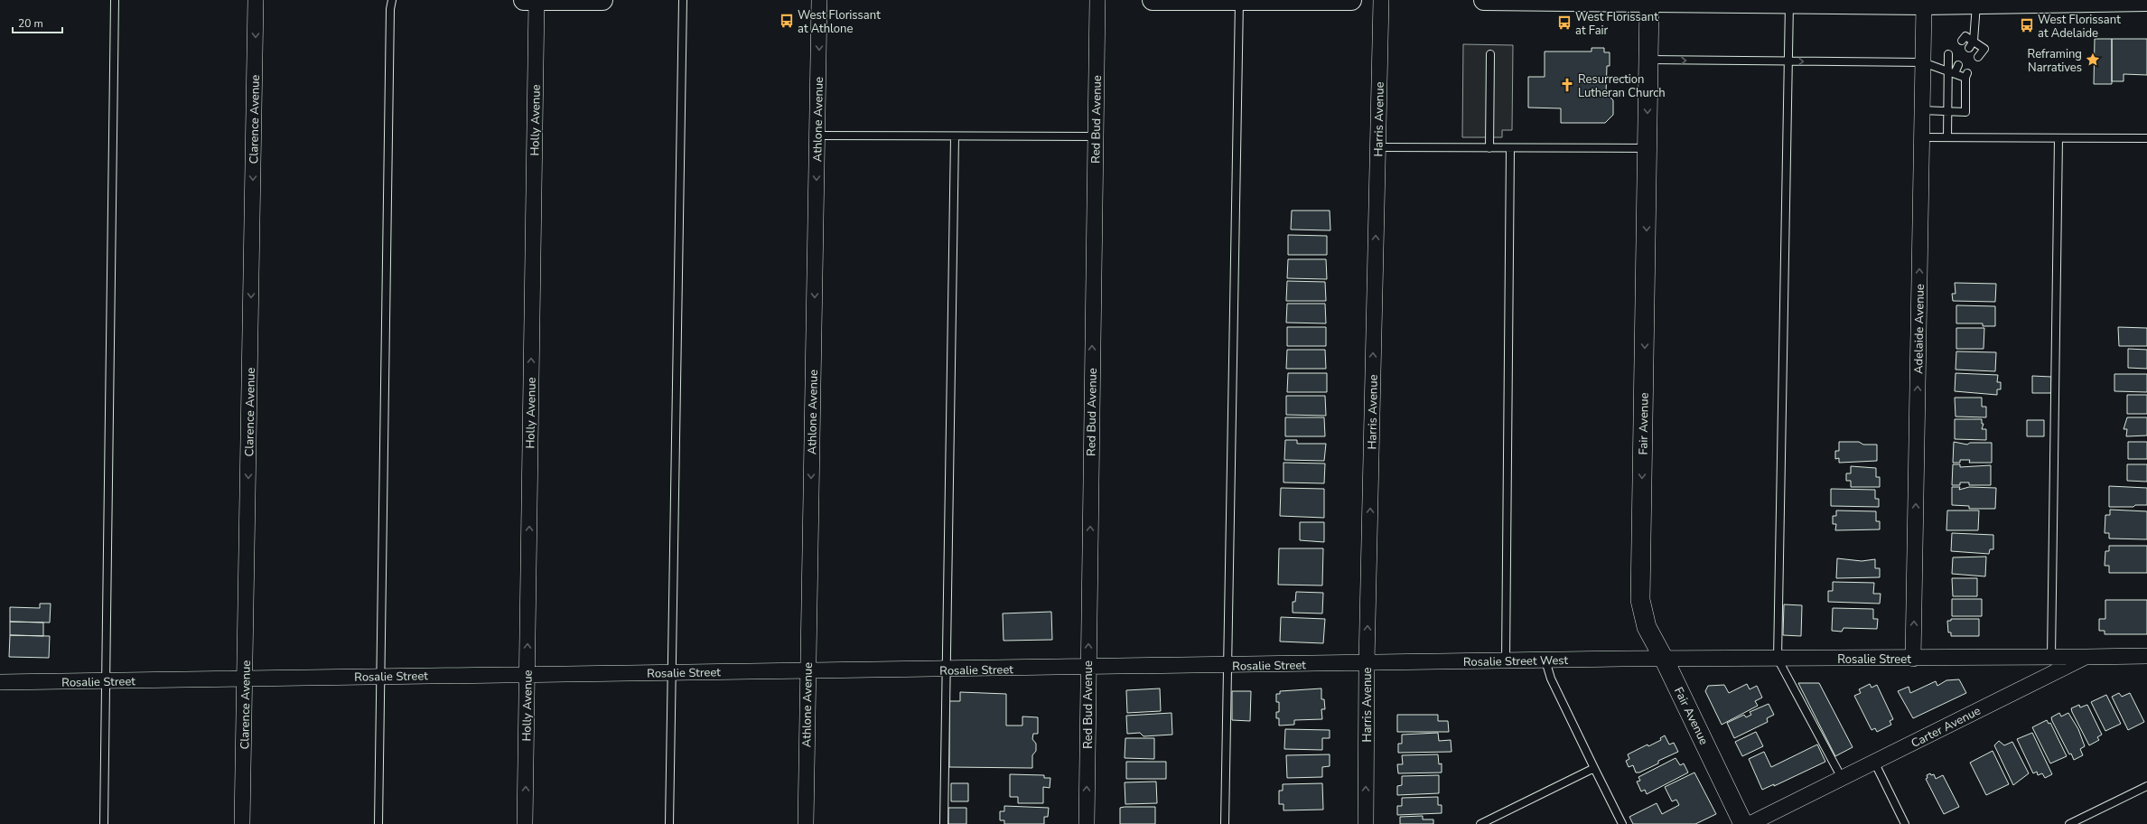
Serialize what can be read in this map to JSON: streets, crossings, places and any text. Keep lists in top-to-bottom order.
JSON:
{
  "streets": {
    "street": [
      "Clarence Avenue",
      "Athlone Avenue",
      "Red Bud Avenue",
      "Harris Avenue",
      "Holly Avenue",
      "Adelaide Avenue",
      "Fair Avenue",
      "Rosalie Street",
      "Rosalie Street West",
      "Carter Avenue"
    ]
  },
  "crossings": [
    ["Clarence Avenue", "Rosalie Street"],
    ["Athlone Avenue", "Rosalie Street"],
    ["Red Bud Avenue", "Rosalie Street"],
    ["Harris Avenue", "Rosalie Street"],
    ["Harris Avenue", "Rosalie Street West"],
    ["Holly Avenue", "Rosalie Street"],
    ["Adelaide Avenue", "Rosalie Street"],
    ["Fair Avenue", "Rosalie Street"],
    ["Fair Avenue", "Rosalie Street West"],
    ["Rosalie Street", "Rosalie Street West"],
    ["Rosalie Street", "Carter Avenue"]
  ],
  "one_way": [
    "Clarence Avenue",
    "Athlone Avenue",
    "Red Bud Avenue",
    "Harris Avenue",
    "Holly Avenue",
    "Adelaide Avenue",
    "Fair Avenue"
  ],
  "places": {
    "bus stop": ["West Florissant at Athlone", "West Florissant at Fair", "West Florissant at Adelaide"],
    "place": ["Reframing Narratives"],
    "church": ["Resurrection Lutheran Church"]
  },
  "scale_bar": "20 m"
}
